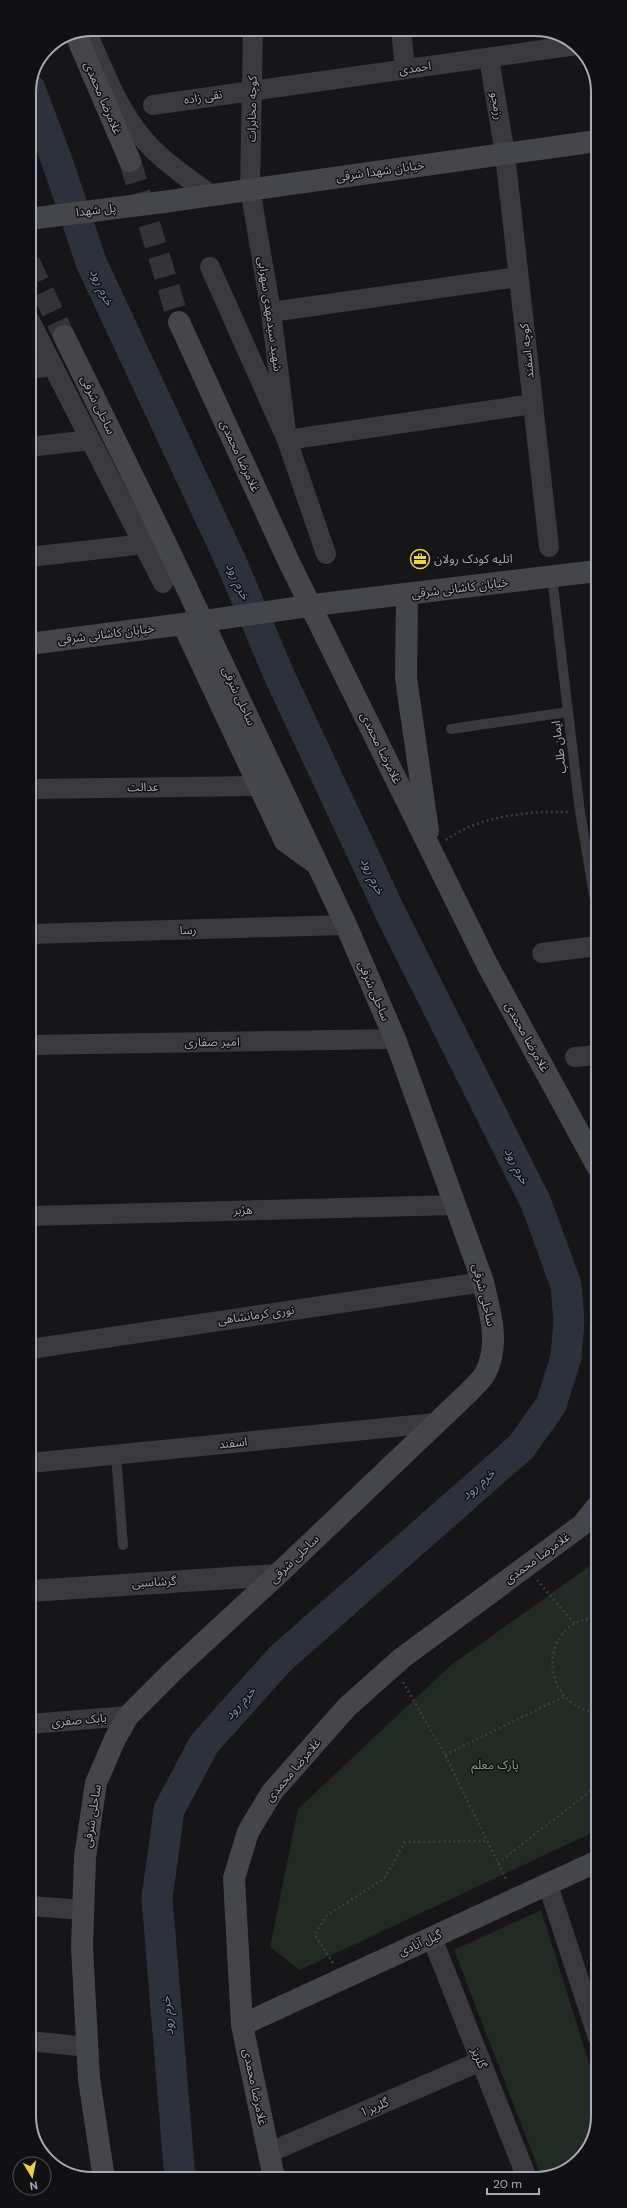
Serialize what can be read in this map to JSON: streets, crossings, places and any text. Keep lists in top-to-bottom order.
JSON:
{
  "streets": {
    "main road": [
      "غلامرضا محمدی",
      "خیابان شهدا شرقی",
      "پل شهدا",
      "ساحلی شرقی",
      "خیابان کاشانی شرقی",
      "گیل آبادی"
    ],
    "street": [
      "احمدی",
      "نقی زاده",
      "رزمجو",
      "کوچه مخابرات",
      "شهید سیدمهدی سهرابی",
      "کوچه اسفند",
      "عدالت",
      "رسا",
      "امیر صفاری",
      "هژبر",
      "نوری کرمانشاهی",
      "اسفند",
      "گرشاسبی",
      "بابک صفری",
      "گلریز",
      "گلریز 1"
    ],
    "lane": ["ایمان طلب"]
  },
  "crossings": [
    ["احمدی", "نقی زاده"],
    ["احمدی", "رزمجو"],
    ["احمدی", "کوچه مخابرات"],
    ["نقی زاده", "کوچه مخابرات"],
    ["غلامرضا محمدی", "گیل آبادی"],
    ["غلامرضا محمدی", "گلریز 1"],
    ["رزمجو", "خیابان شهدا شرقی"],
    ["رزمجو", "کوچه اسفند"],
    ["کوچه مخابرات", "خیابان شهدا شرقی"],
    ["کوچه مخابرات", "شهید سیدمهدی سهرابی"],
    ["خیابان شهدا شرقی", "پل شهدا"],
    ["خیابان شهدا شرقی", "شهید سیدمهدی سهرابی"],
    ["خیابان شهدا شرقی", "کوچه اسفند"],
    ["ساحلی شرقی", "رسا"],
    ["ساحلی شرقی", "امیر صفاری"],
    ["ساحلی شرقی", "هژبر"],
    ["ساحلی شرقی", "نوری کرمانشاهی"],
    ["ساحلی شرقی", "اسفند"],
    ["ساحلی شرقی", "گرشاسبی"],
    ["ساحلی شرقی", "بابک صفری"],
    ["خیابان کاشانی شرقی", "ایمان طلب"],
    ["گیل آبادی", "گلریز"],
    ["گلریز", "گلریز 1"]
  ],
  "water": ["خرم رود"],
  "parks": ["پارک معلم"],
  "places": {
    "office": ["اتلیه کودک رولان"]
  },
  "scale_bar": "20 m",
  "north": "bottom"
}
